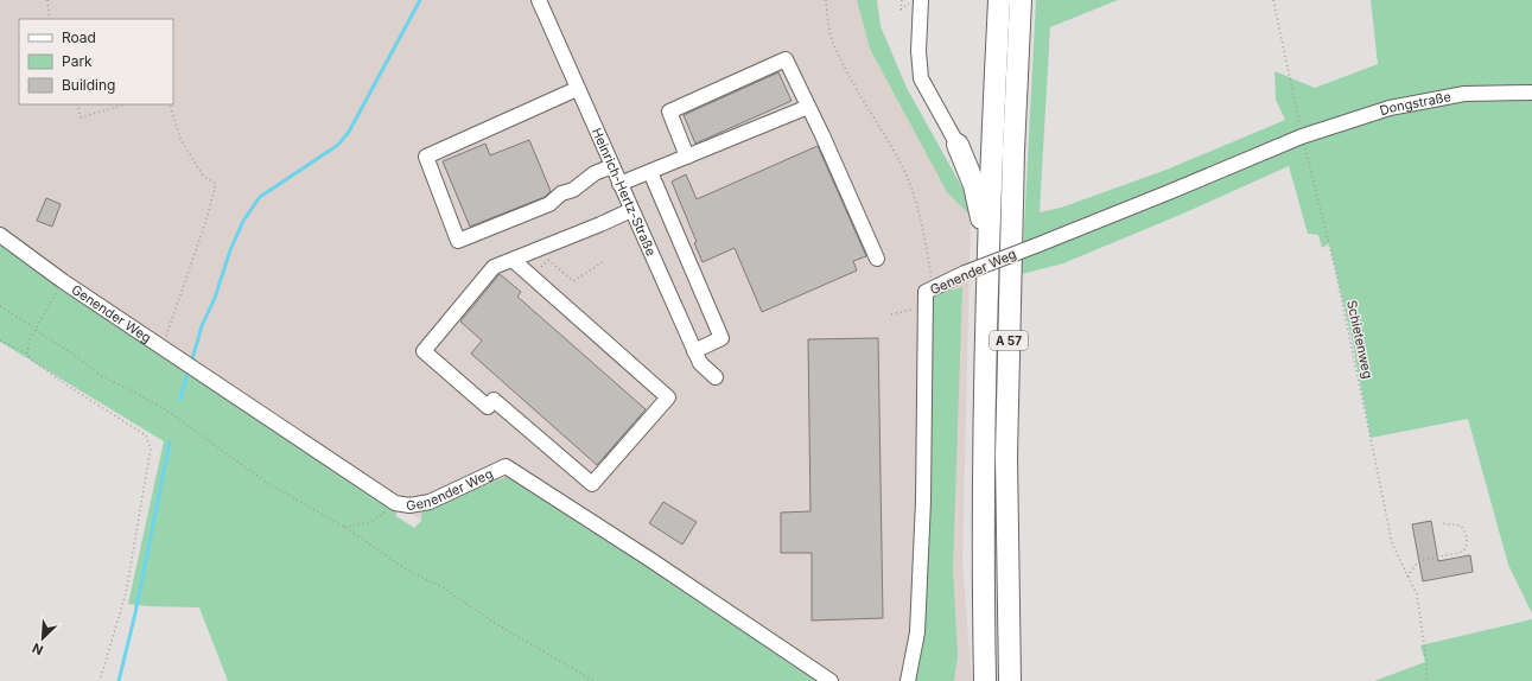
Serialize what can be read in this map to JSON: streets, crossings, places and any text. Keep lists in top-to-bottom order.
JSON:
{
  "streets": {
    "highway": ["A 57"],
    "street": ["Dongstraße", "Heinrich-Hertz-Straße", "Genender Weg"],
    "path": ["Schietenweg"]
  },
  "crossings": [
    ["Dongstraße", "Genender Weg"],
    ["Dongstraße", "Schietenweg"],
    ["Genender Weg", "Schietenweg"]
  ],
  "legend": ["Road", "Park", "Building"],
  "north": "bottom left"
}
